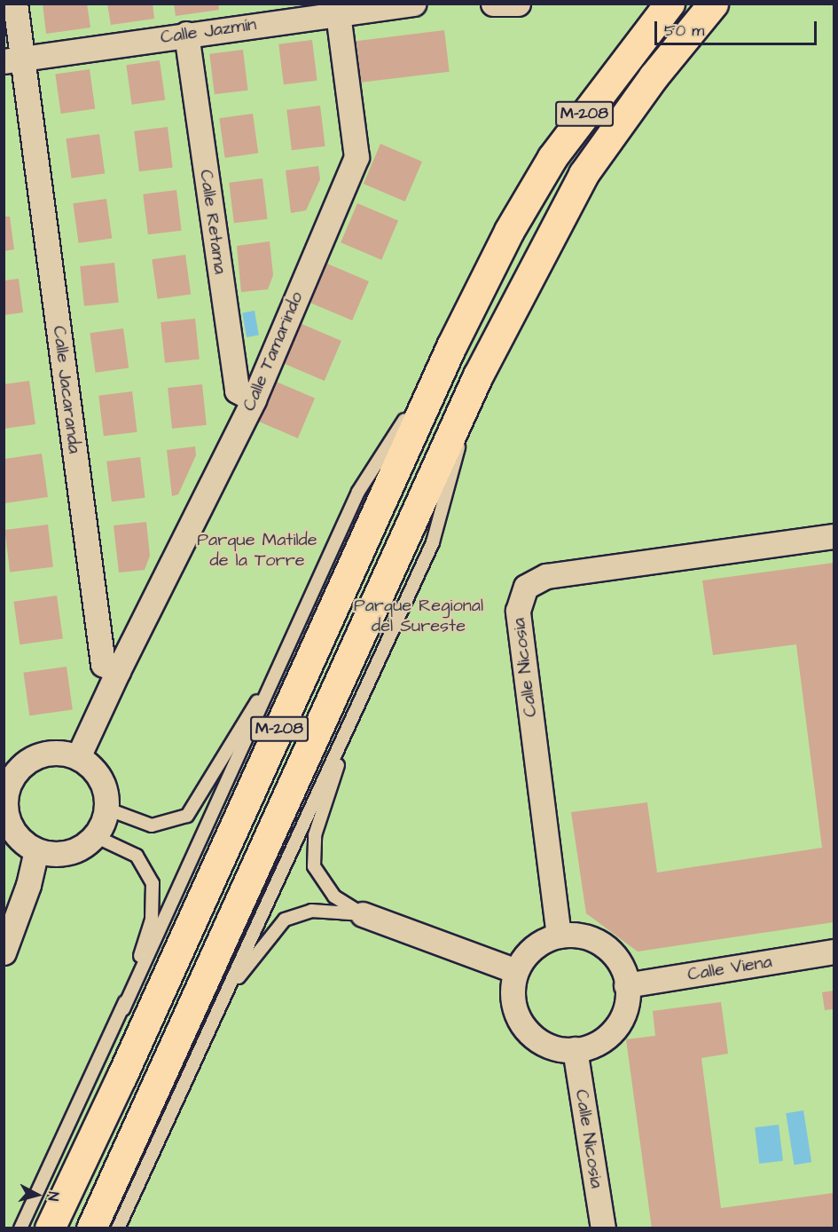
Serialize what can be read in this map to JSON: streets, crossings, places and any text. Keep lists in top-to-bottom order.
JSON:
{
  "streets": {
    "main road": ["M-208"],
    "street": [
      "Calle Jazmín",
      "Calle Retama",
      "Calle Tamarindo",
      "Calle Jacaranda",
      "Calle Nicosia",
      "Calle Viena"
    ]
  },
  "crossings": [
    ["Calle Jazmín", "Calle Retama"],
    ["Calle Jazmín", "Calle Tamarindo"],
    ["Calle Jazmín", "Calle Jacaranda"],
    ["Calle Retama", "Calle Tamarindo"],
    ["Calle Tamarindo", "Calle Jacaranda"],
    ["Calle Nicosia", "Calle Viena"]
  ],
  "parks": ["Parque Matilde de la Torre", "Parque Regional del Sureste"],
  "scale_bar": "50 m",
  "north": "right"
}
